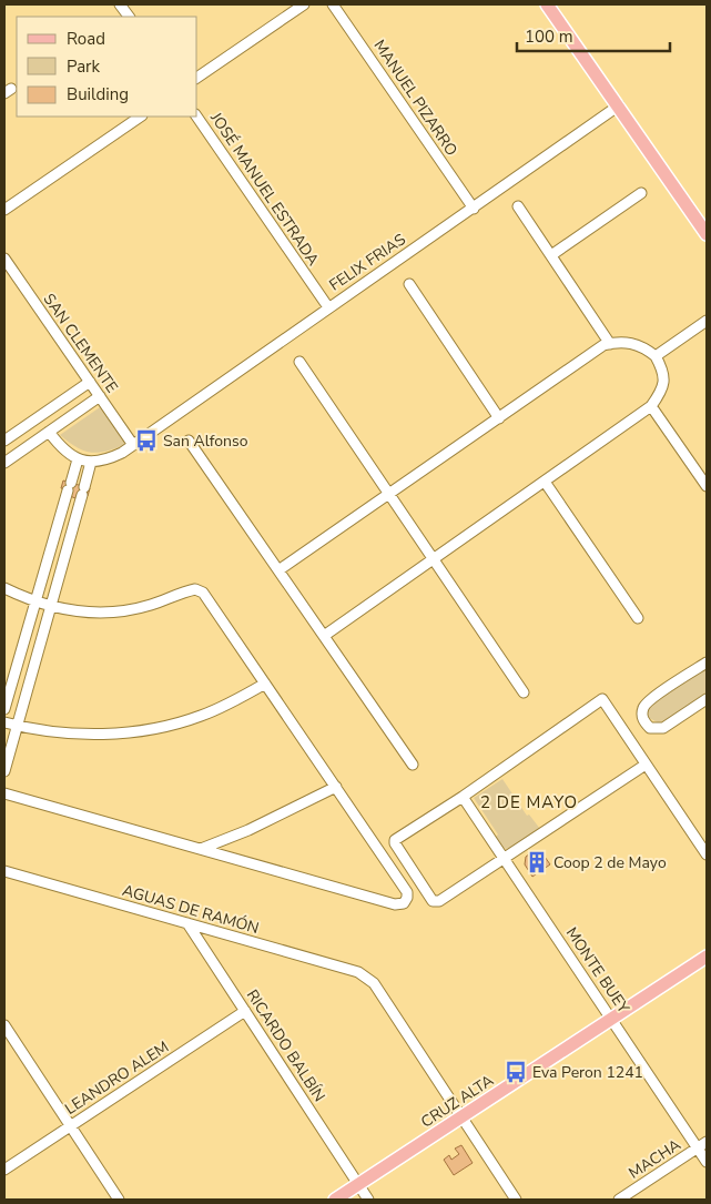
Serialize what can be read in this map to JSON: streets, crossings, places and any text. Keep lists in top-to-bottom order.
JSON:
{
  "streets": {
    "main road": ["CRUZ ALTA"],
    "street": [
      "MANUEL PIZARRO",
      "JOSÉ MANUEL ESTRADA",
      "FELIX FRIAS",
      "SAN CLEMENTE",
      "AGUAS DE RAMÓN",
      "MONTE BUEY",
      "RICARDO BALBÍN",
      "LEANDRO ALEM",
      "MACHA"
    ]
  },
  "crossings": [
    ["MANUEL PIZARRO", "FELIX FRIAS"],
    ["JOSÉ MANUEL ESTRADA", "FELIX FRIAS"],
    ["FELIX FRIAS", "SAN CLEMENTE"],
    ["AGUAS DE RAMÓN", "RICARDO BALBÍN"],
    ["AGUAS DE RAMÓN", "CRUZ ALTA"],
    ["MONTE BUEY", "CRUZ ALTA"],
    ["MONTE BUEY", "MACHA"],
    ["RICARDO BALBÍN", "LEANDRO ALEM"],
    ["RICARDO BALBÍN", "CRUZ ALTA"]
  ],
  "districts": ["2 DE MAYO"],
  "places": {
    "bus stop": ["San Alfonso", "Eva Peron 1241"],
    "building": ["Coop 2 de Mayo"]
  },
  "legend": ["Road", "Park", "Building"],
  "scale_bar": "100 m"
}
